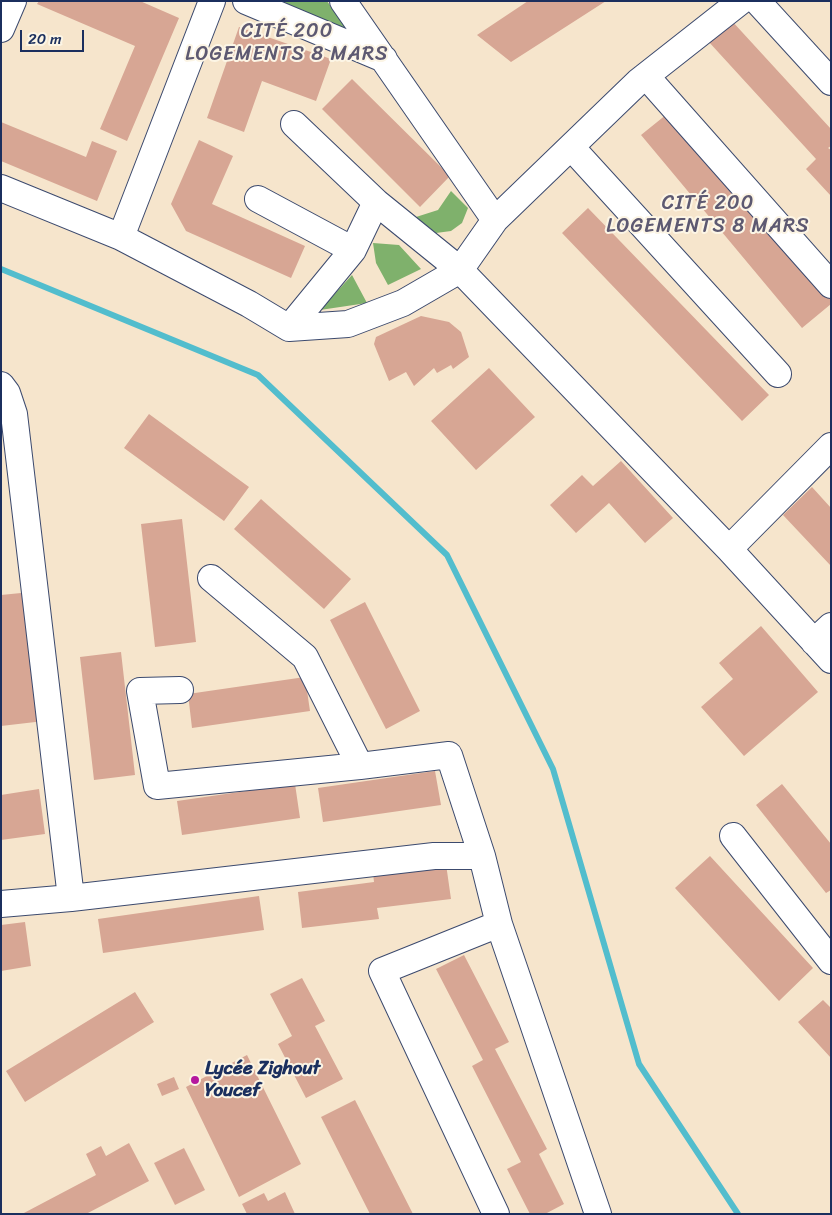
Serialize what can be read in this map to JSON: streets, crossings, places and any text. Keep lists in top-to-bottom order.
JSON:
{
  "districts": ["CITÉ 200 LOGEMENTS 8 MARS", "CITÉ 200 LOGEMENTS 8 MARS"],
  "places": ["Lycée Zighout Youcef"],
  "scale_bar": "20 m"
}
